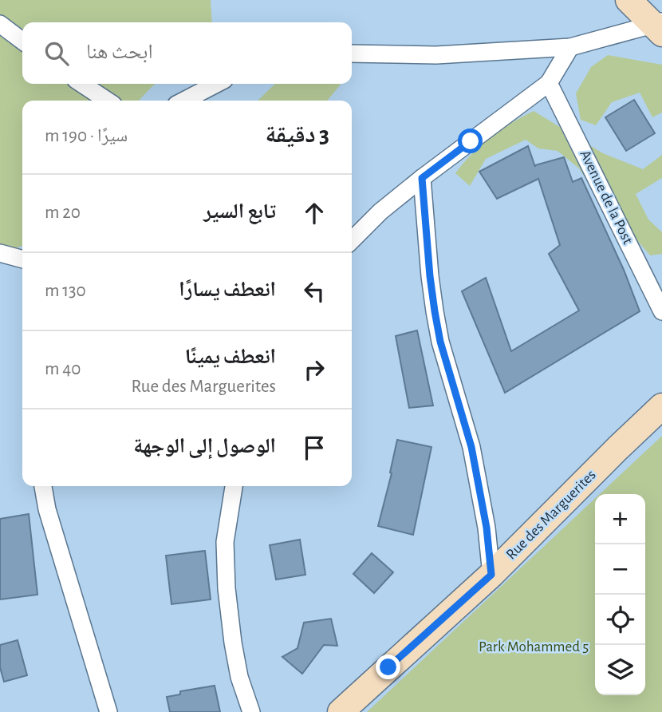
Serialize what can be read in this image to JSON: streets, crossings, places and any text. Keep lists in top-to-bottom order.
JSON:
{
  "streets": {
    "main road": ["Rue des Marguerites"],
    "street": ["Avenue de la Post"]
  },
  "parks": ["Park Mohammed 5"],
  "page": {
    "search": "ابحث هنا",
    "heading": ["3 دقيقة", "سيرًا · 190 m"],
    "list": [
      ["تابع السير", "20 m"],
      ["انعطف يسارًا", "130 m"],
      ["انعطف يمينًا", "Rue des Marguerites", "40 m"],
      "الوصول إلى الوجهة"
    ],
    "map_buttons": ["+", "−"]
  }
}
